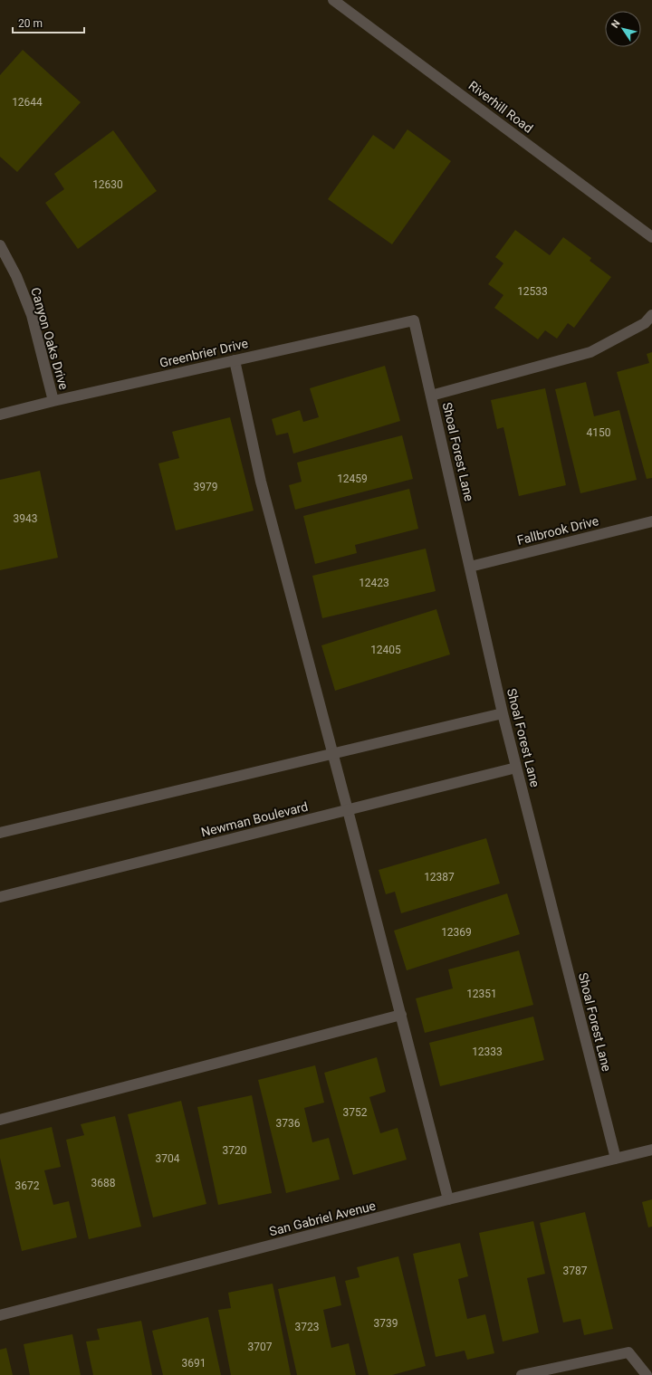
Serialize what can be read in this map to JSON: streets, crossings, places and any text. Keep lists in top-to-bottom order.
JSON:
{
  "streets": {
    "street": [
      "Riverhill Road",
      "Canyon Oaks Drive",
      "Greenbrier Drive",
      "Shoal Forest Lane",
      "Fallbrook Drive",
      "Newman Boulevard",
      "San Gabriel Avenue"
    ]
  },
  "crossings": [
    ["Canyon Oaks Drive", "Greenbrier Drive"],
    ["Greenbrier Drive", "Shoal Forest Lane"],
    ["Shoal Forest Lane", "Fallbrook Drive"],
    ["Shoal Forest Lane", "Newman Boulevard"],
    ["Shoal Forest Lane", "San Gabriel Avenue"]
  ],
  "house_numbers": [
    "12644",
    "12630",
    "12533",
    "4150",
    "12459",
    "3979",
    "3943",
    "12423",
    "12405",
    "12387",
    "12369",
    "12351",
    "12333",
    "3752",
    "3736",
    "3720",
    "3704",
    "3688",
    "3672",
    "3787",
    "3739",
    "3723",
    "3707",
    "3691"
  ],
  "scale_bar": "20 m",
  "north": "top left"
}
